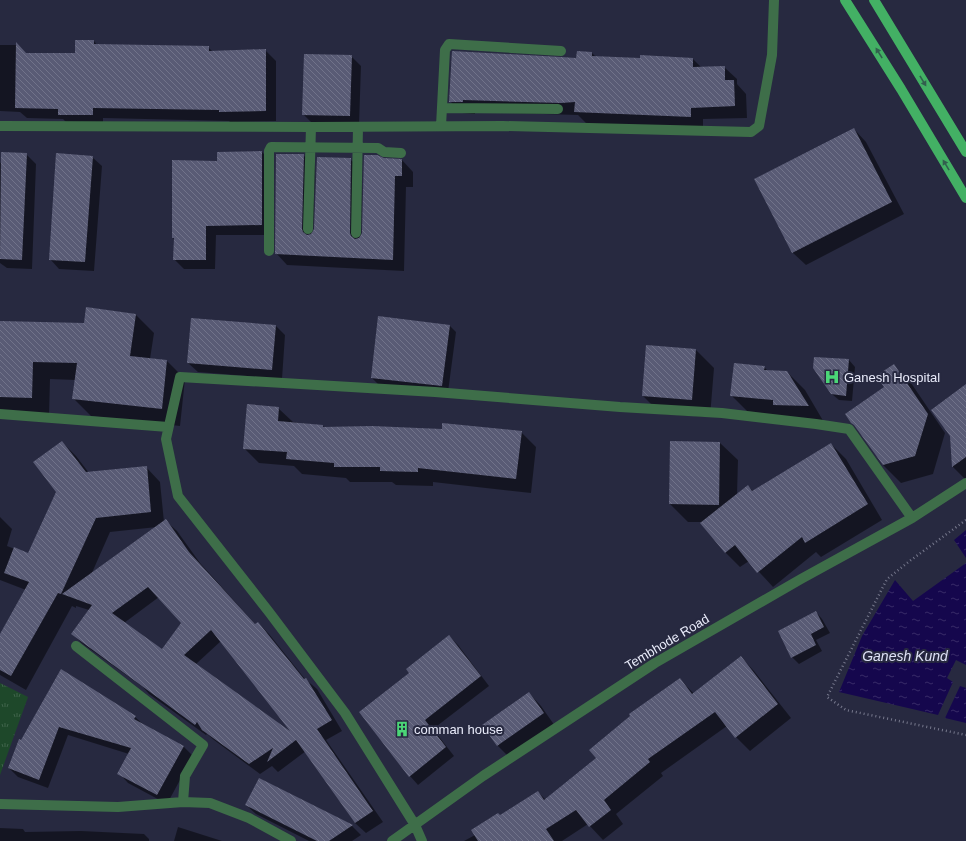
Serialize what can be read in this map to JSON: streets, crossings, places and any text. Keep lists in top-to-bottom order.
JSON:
{
  "streets": {
    "street": ["Tembhode Road"]
  },
  "water": ["Ganesh Kund"],
  "places": {
    "hospital": ["Ganesh Hospital"],
    "building": ["comman house"]
  }
}
